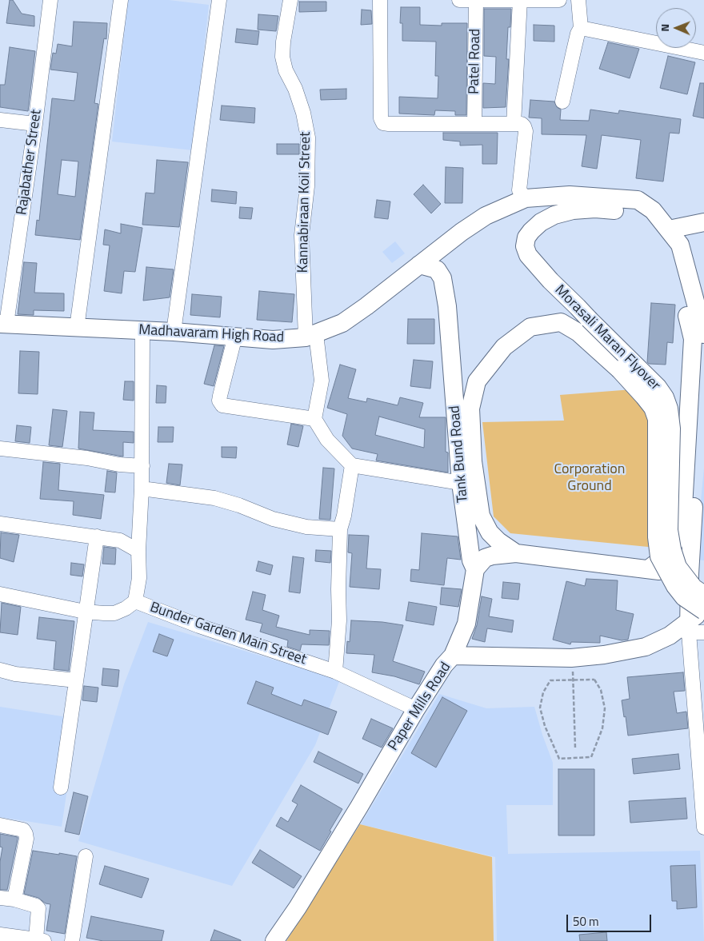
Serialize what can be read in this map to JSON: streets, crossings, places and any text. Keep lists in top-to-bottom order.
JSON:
{
  "streets": {
    "main road": [
      "Madhavaram High Road",
      "Morasali Maran Flyover",
      "Tank Bund Road",
      "Paper Mills Road"
    ],
    "street": [
      "Patel Road",
      "Rajabather Street",
      "Kannabiraan Koil Street",
      "Bunder Garden Main Street"
    ]
  },
  "crossings": [
    ["Rajabather Street", "Madhavaram High Road"],
    ["Kannabiraan Koil Street", "Madhavaram High Road"],
    ["Madhavaram High Road", "Tank Bund Road"],
    ["Madhavaram High Road", "Bunder Garden Main Street"],
    ["Morasali Maran Flyover", "Paper Mills Road"],
    ["Tank Bund Road", "Paper Mills Road"],
    ["Bunder Garden Main Street", "Paper Mills Road"]
  ],
  "parks": ["Corporation Ground"],
  "scale_bar": "50 m",
  "north": "left"
}
